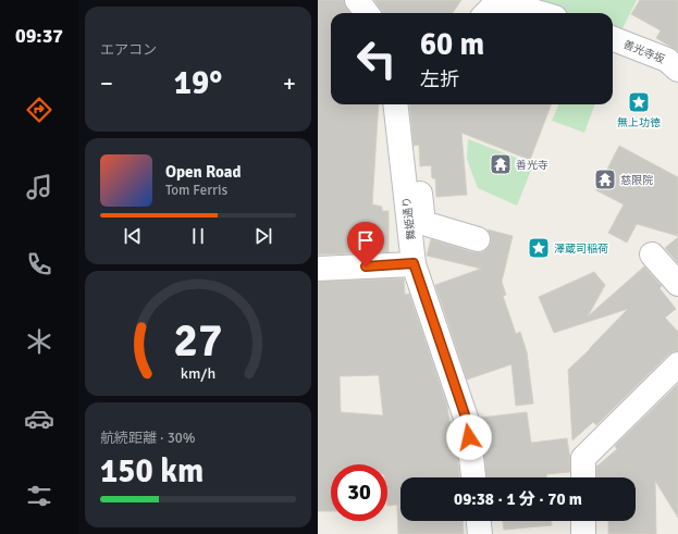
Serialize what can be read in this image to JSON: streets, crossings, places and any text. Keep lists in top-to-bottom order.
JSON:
{
  "streets": {
    "street": ["善光寺坂", "舞姫通り"]
  },
  "places": {
    "place": ["無上功徳", "澤蔵司稲荷"],
    "temple": ["善光寺", "慈限院"]
  },
  "page": {
    "tabs": "09:37",
    "tile": [
      "エアコン",
      ["航続距離 · 30%", "150 km"]
    ],
    "turn": ["60 m", "左折"],
    "heat": ["−", "19°", "+"],
    "song": ["Open Road", "Tom Ferris"],
    "limit": "30",
    "trip": "09:38 · 1 分 · 70 m",
    "gauge": ["27", "km/h"]
  }
}
